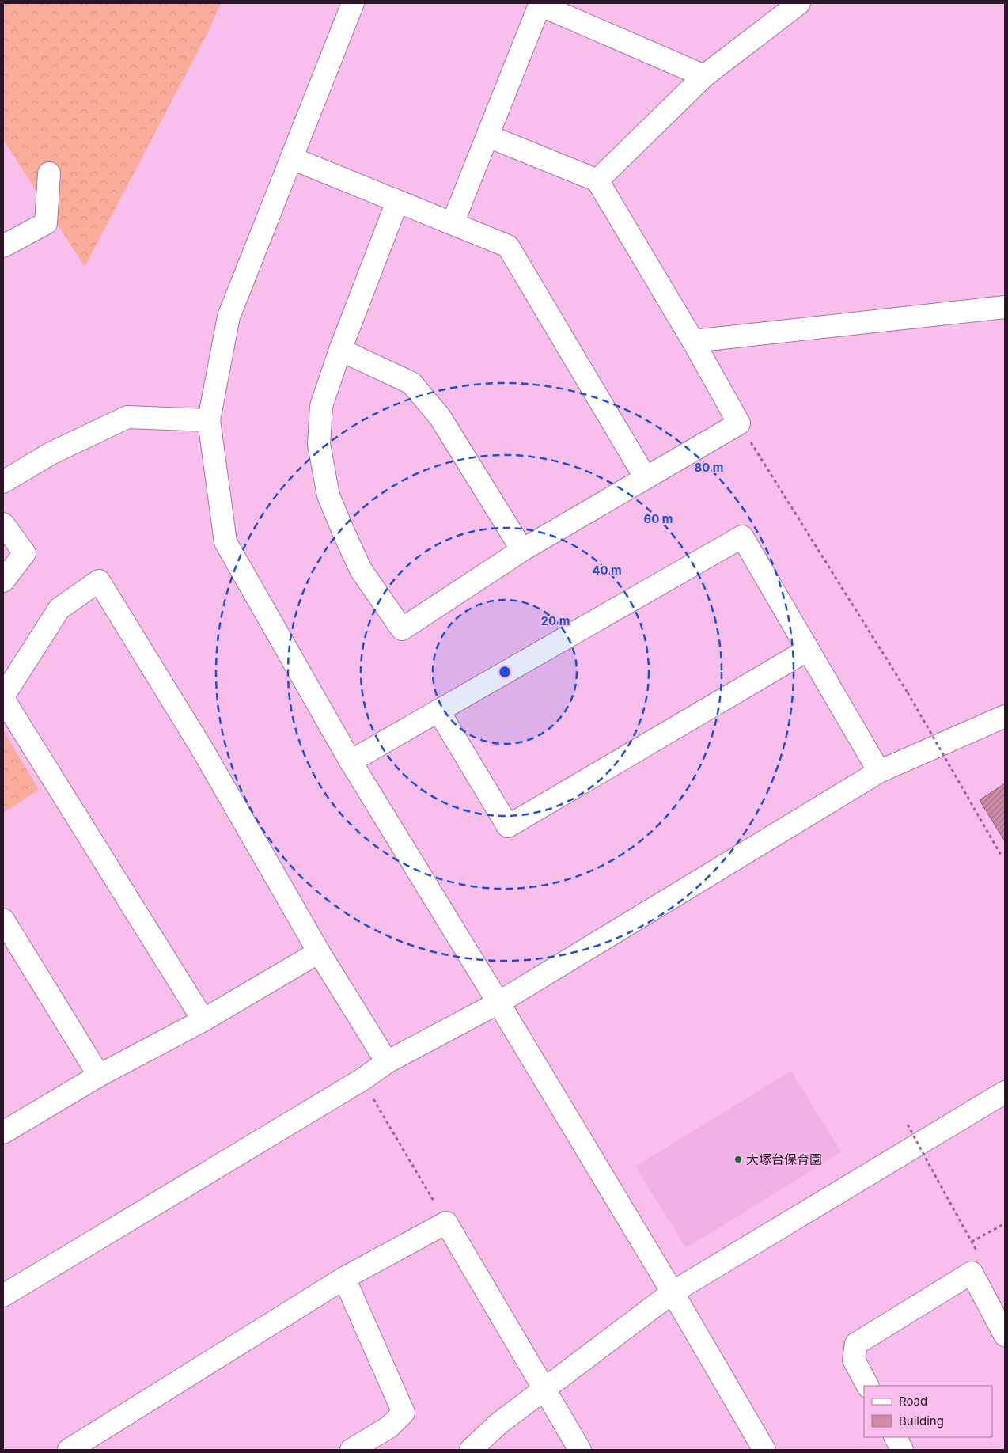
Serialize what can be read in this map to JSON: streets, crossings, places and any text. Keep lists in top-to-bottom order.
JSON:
{
  "places": ["大塚台保育園"],
  "legend": ["Road", "Building"],
  "rings": [
    "80 m",
    "60 m",
    "40 m",
    "20 m"
  ]
}
